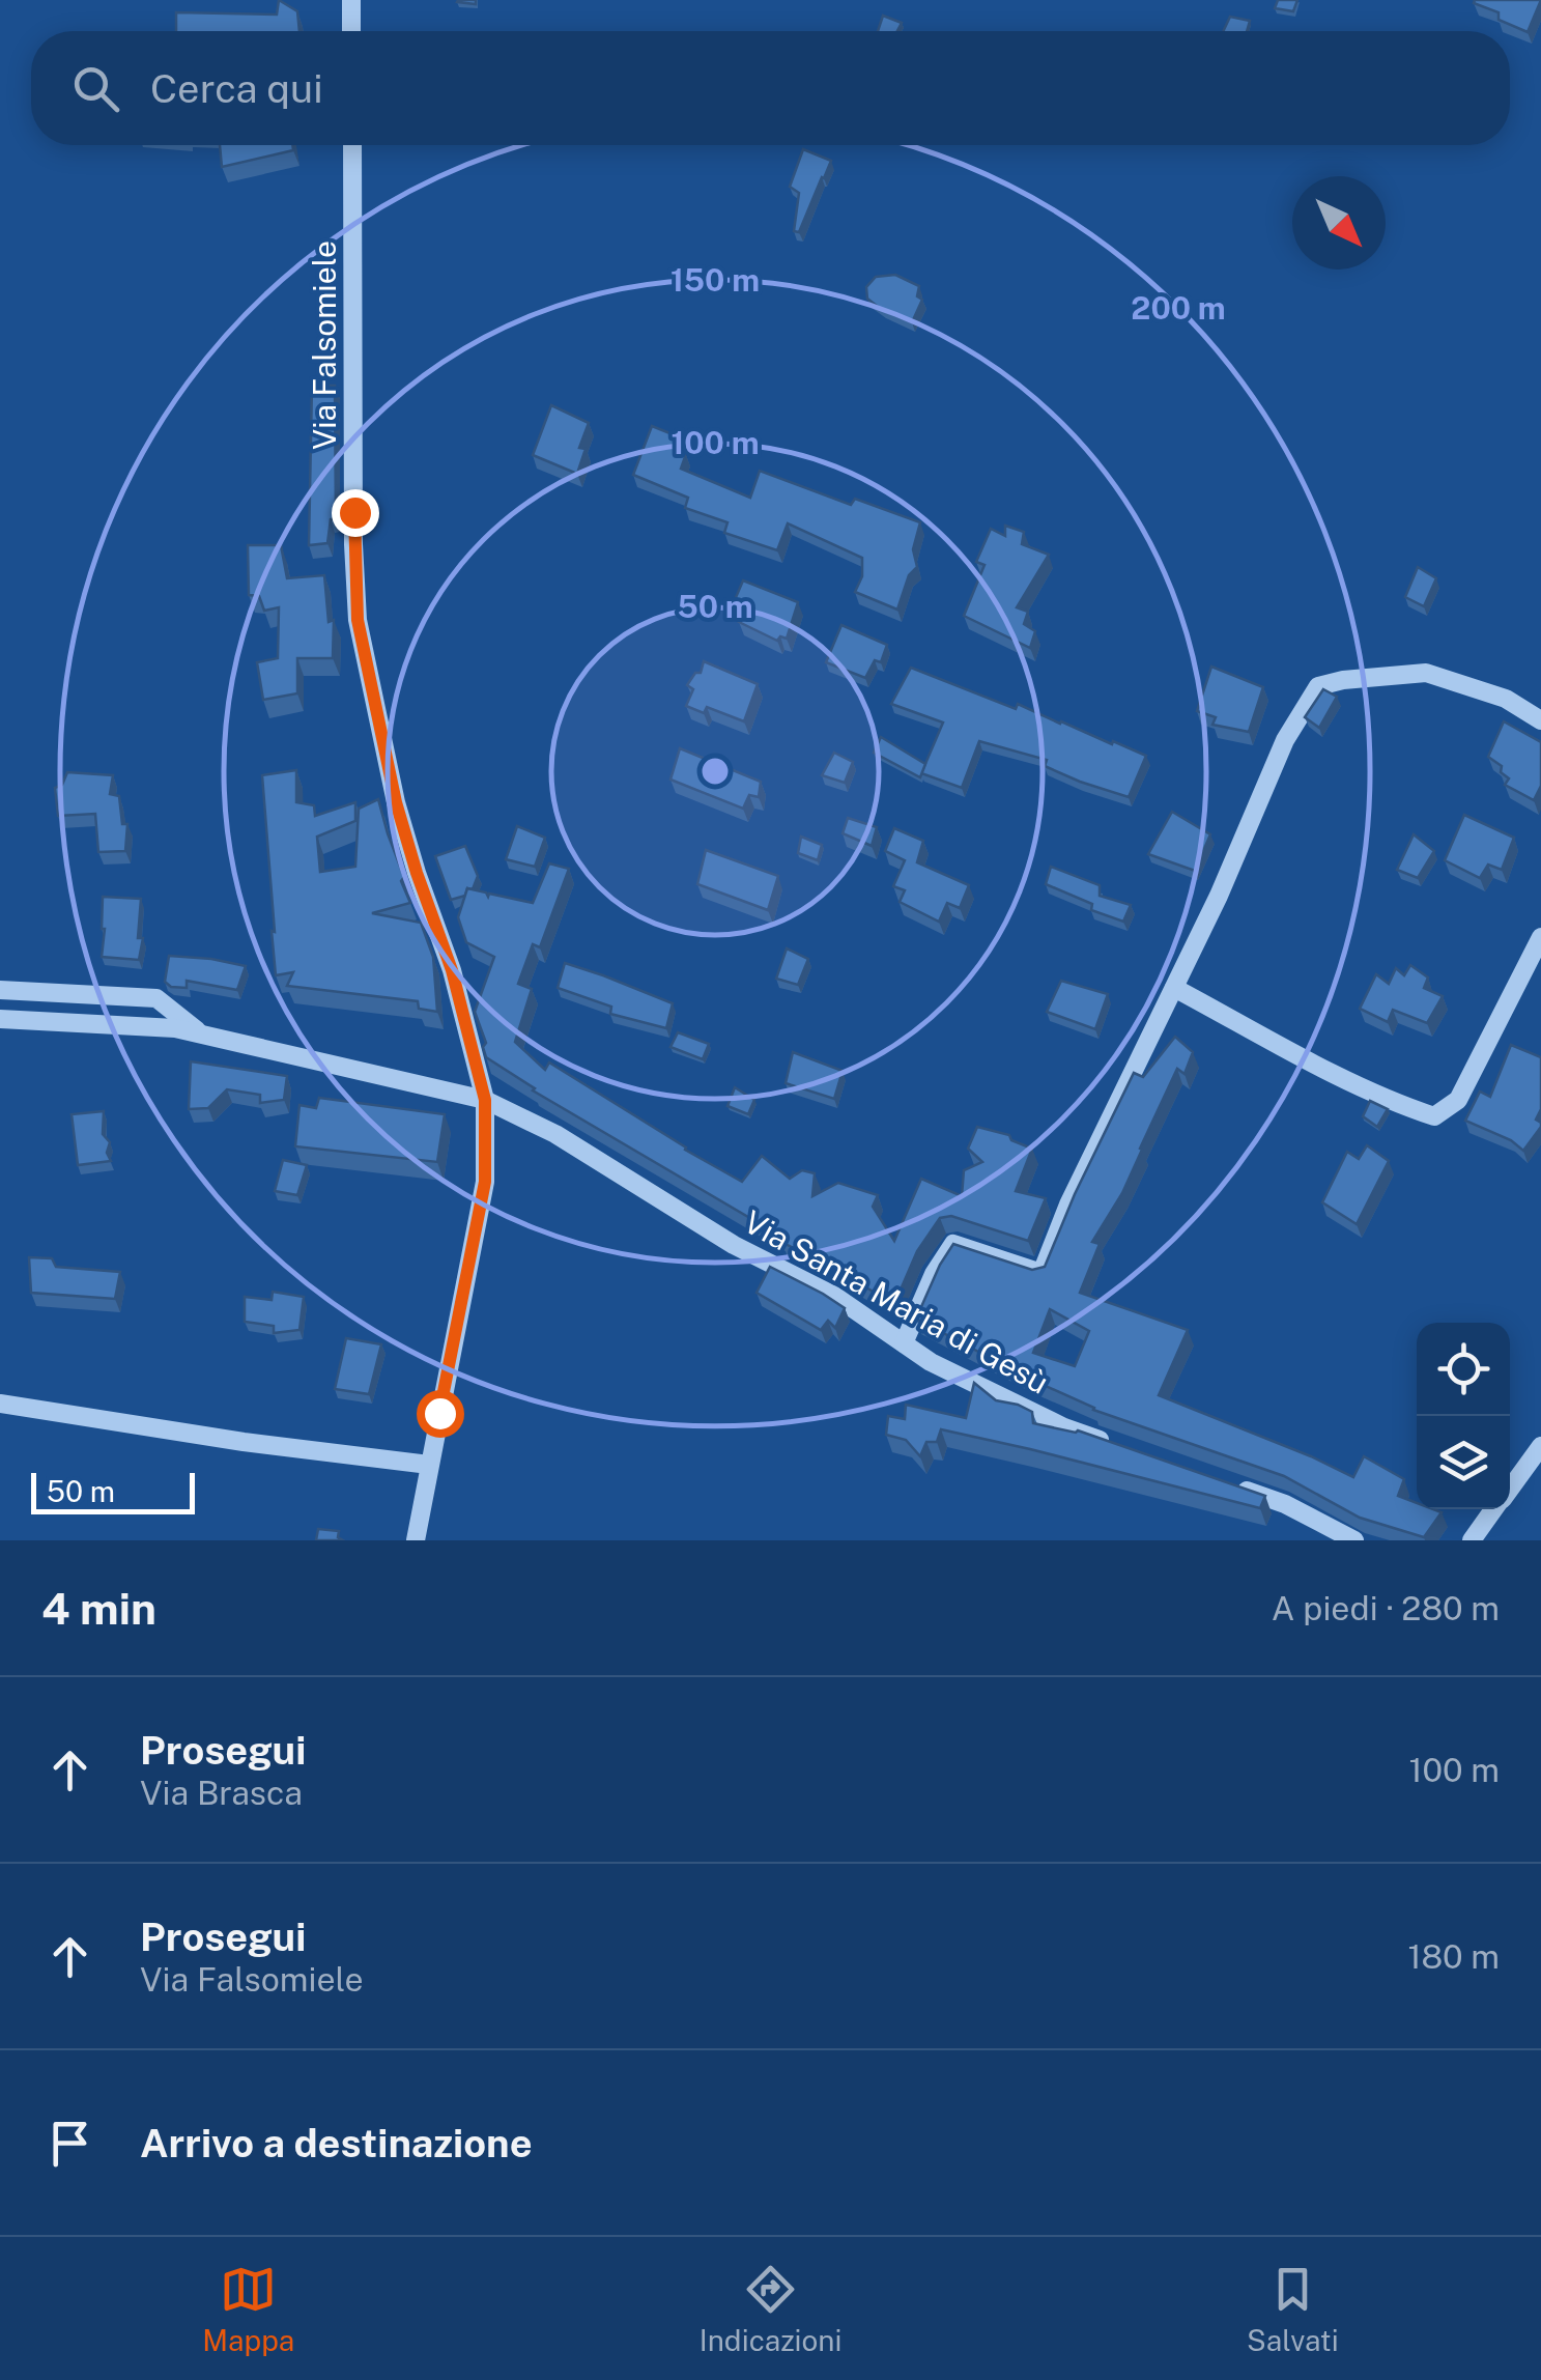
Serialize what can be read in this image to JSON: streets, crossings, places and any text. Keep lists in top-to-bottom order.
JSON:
{
  "streets": {
    "street": ["Via Falsomiele", "Via Santa Maria di Gesù"]
  },
  "crossings": [
    ["Via Falsomiele", "Via Santa Maria di Gesù"]
  ],
  "scale_bar": "50 m",
  "north": "bottom right",
  "page": {
    "search": "Cerca qui",
    "scale": "50 m",
    "heading": ["4 min", "A piedi · 280 m"],
    "list": [
      ["Prosegui", "Via Brasca", "100 m"],
      ["Prosegui", "Via Falsomiele", "180 m"],
      "Arrivo a destinazione"
    ],
    "nav": ["Mappa", "Indicazioni", "Salvati"]
  },
  "rings": [
    "150 m",
    "200 m",
    "100 m",
    "50 m"
  ]
}
